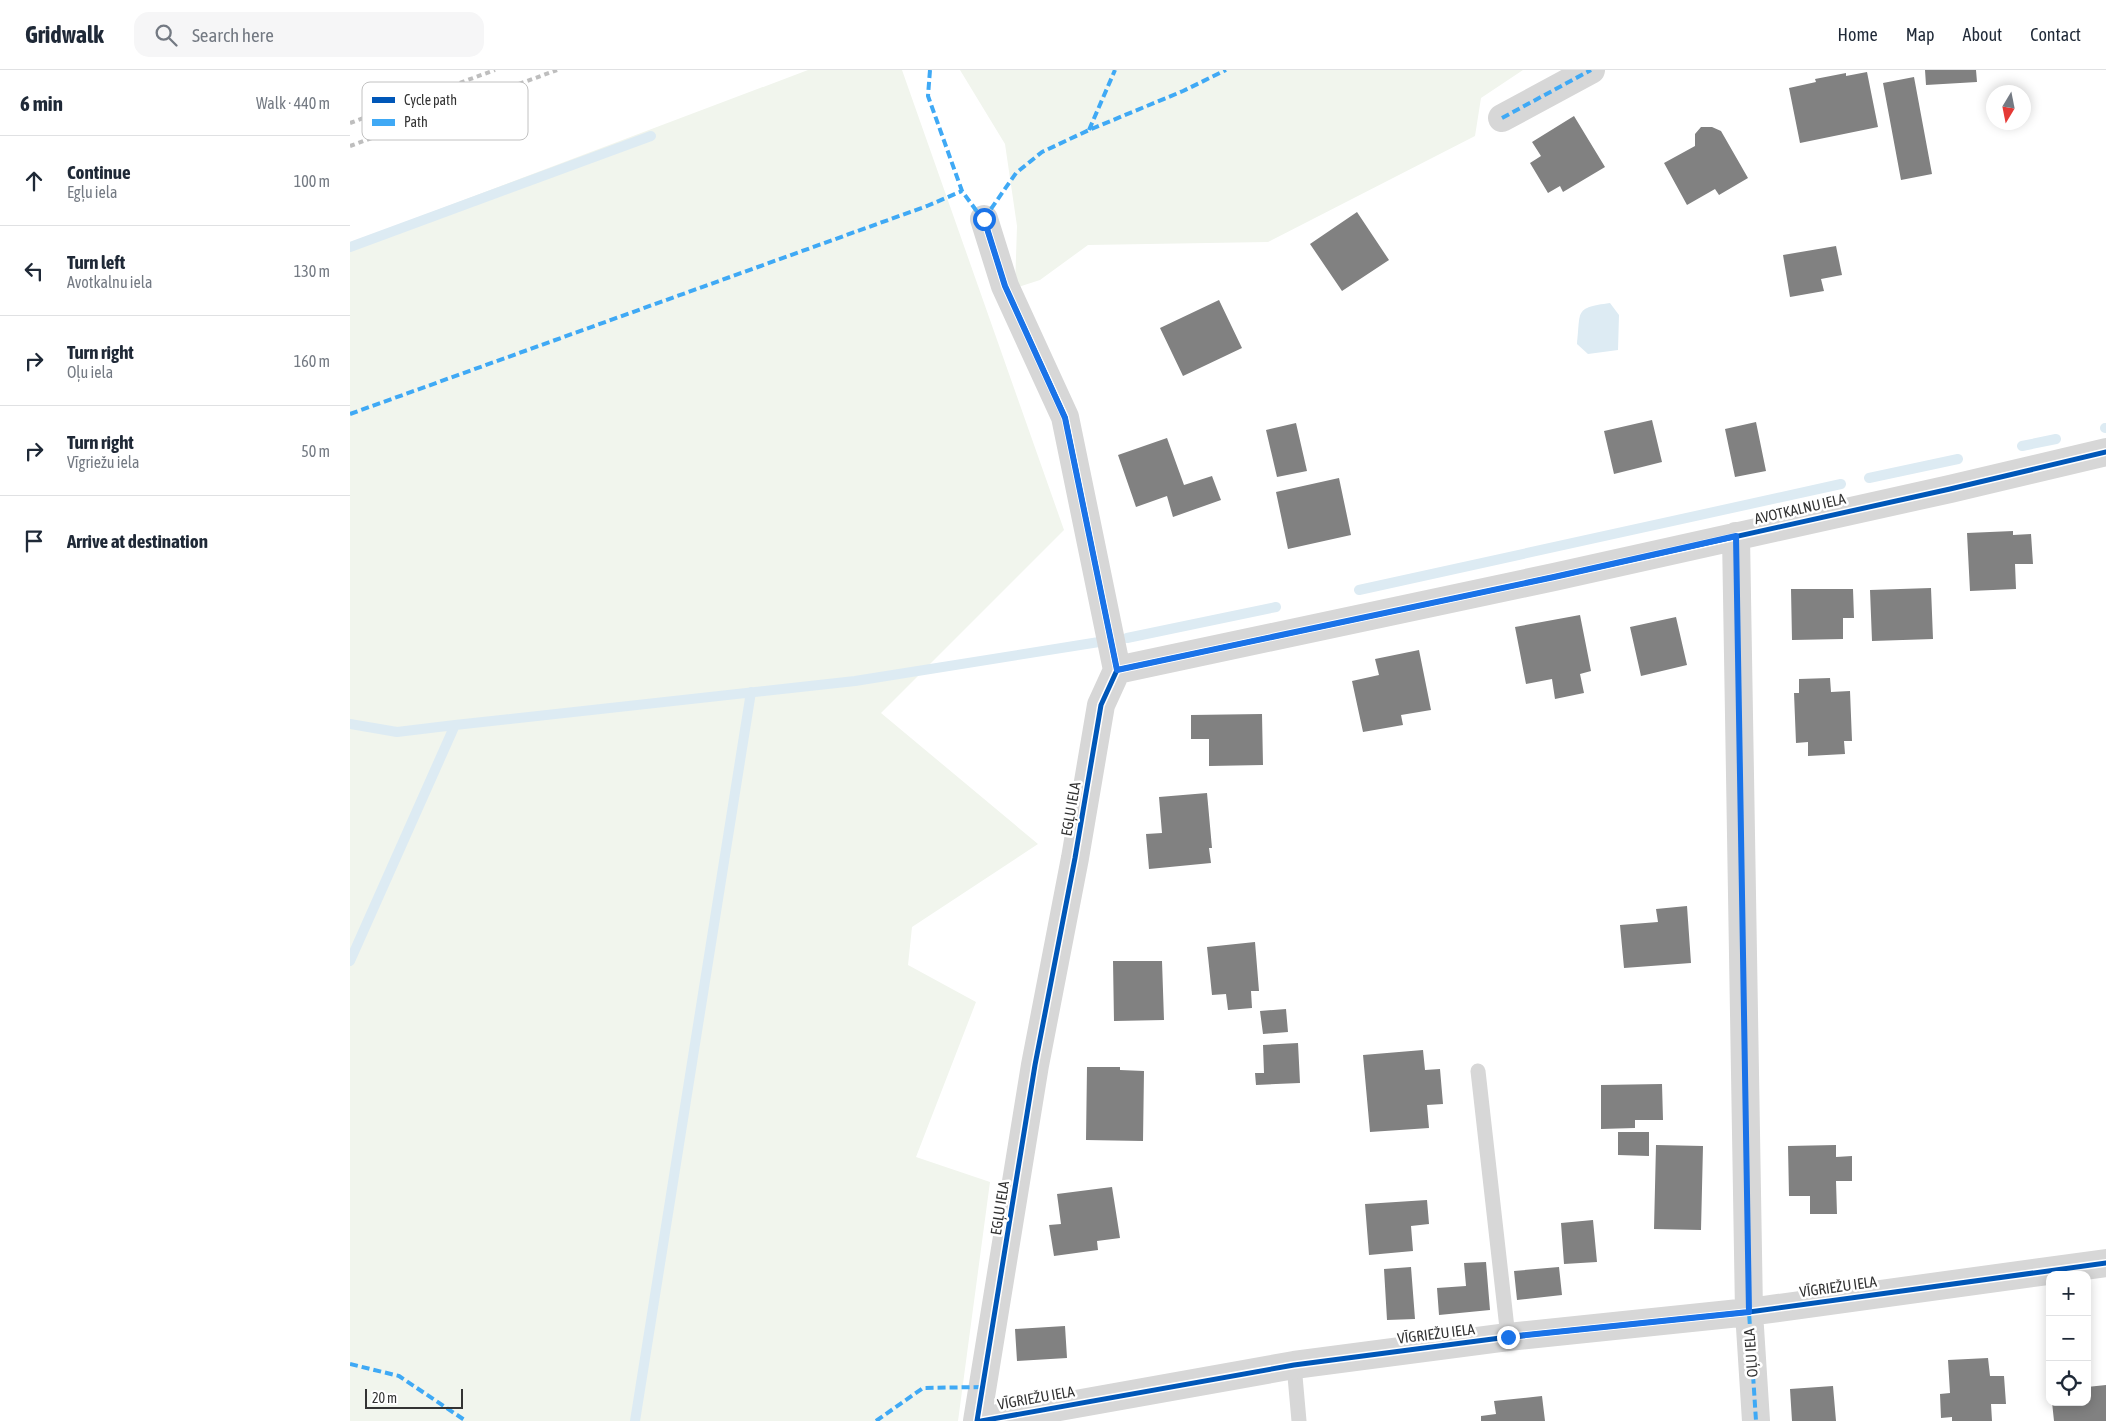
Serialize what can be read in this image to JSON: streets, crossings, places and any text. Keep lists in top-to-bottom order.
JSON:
{
  "streets": {
    "street": [
      "AVOTKALNU IELA",
      "EGĻU IELA",
      "VĪGRIEŽU IELA",
      "OĻU IELA"
    ]
  },
  "crossings": [
    ["AVOTKALNU IELA", "EGĻU IELA"],
    ["AVOTKALNU IELA", "OĻU IELA"],
    ["EGĻU IELA", "VĪGRIEŽU IELA"],
    ["VĪGRIEŽU IELA", "OĻU IELA"]
  ],
  "legend": ["Cycle path", "Path"],
  "scale_bar": "20 m",
  "north": "bottom",
  "page": {
    "header": "Gridwalk",
    "search": "Search here",
    "nav": [
      "Home",
      "Map",
      "About",
      "Contact"
    ],
    "heading": ["6 min", "Walk · 440 m"],
    "list": [
      ["Continue", "Egļu iela", "100 m"],
      ["Turn left", "Avotkalnu iela", "130 m"],
      ["Turn right", "Oļu iela", "160 m"],
      ["Turn right", "Vīgriežu iela", "50 m"],
      "Arrive at destination"
    ],
    "map_buttons": ["+", "−"],
    "scale": "20 m"
  }
}
